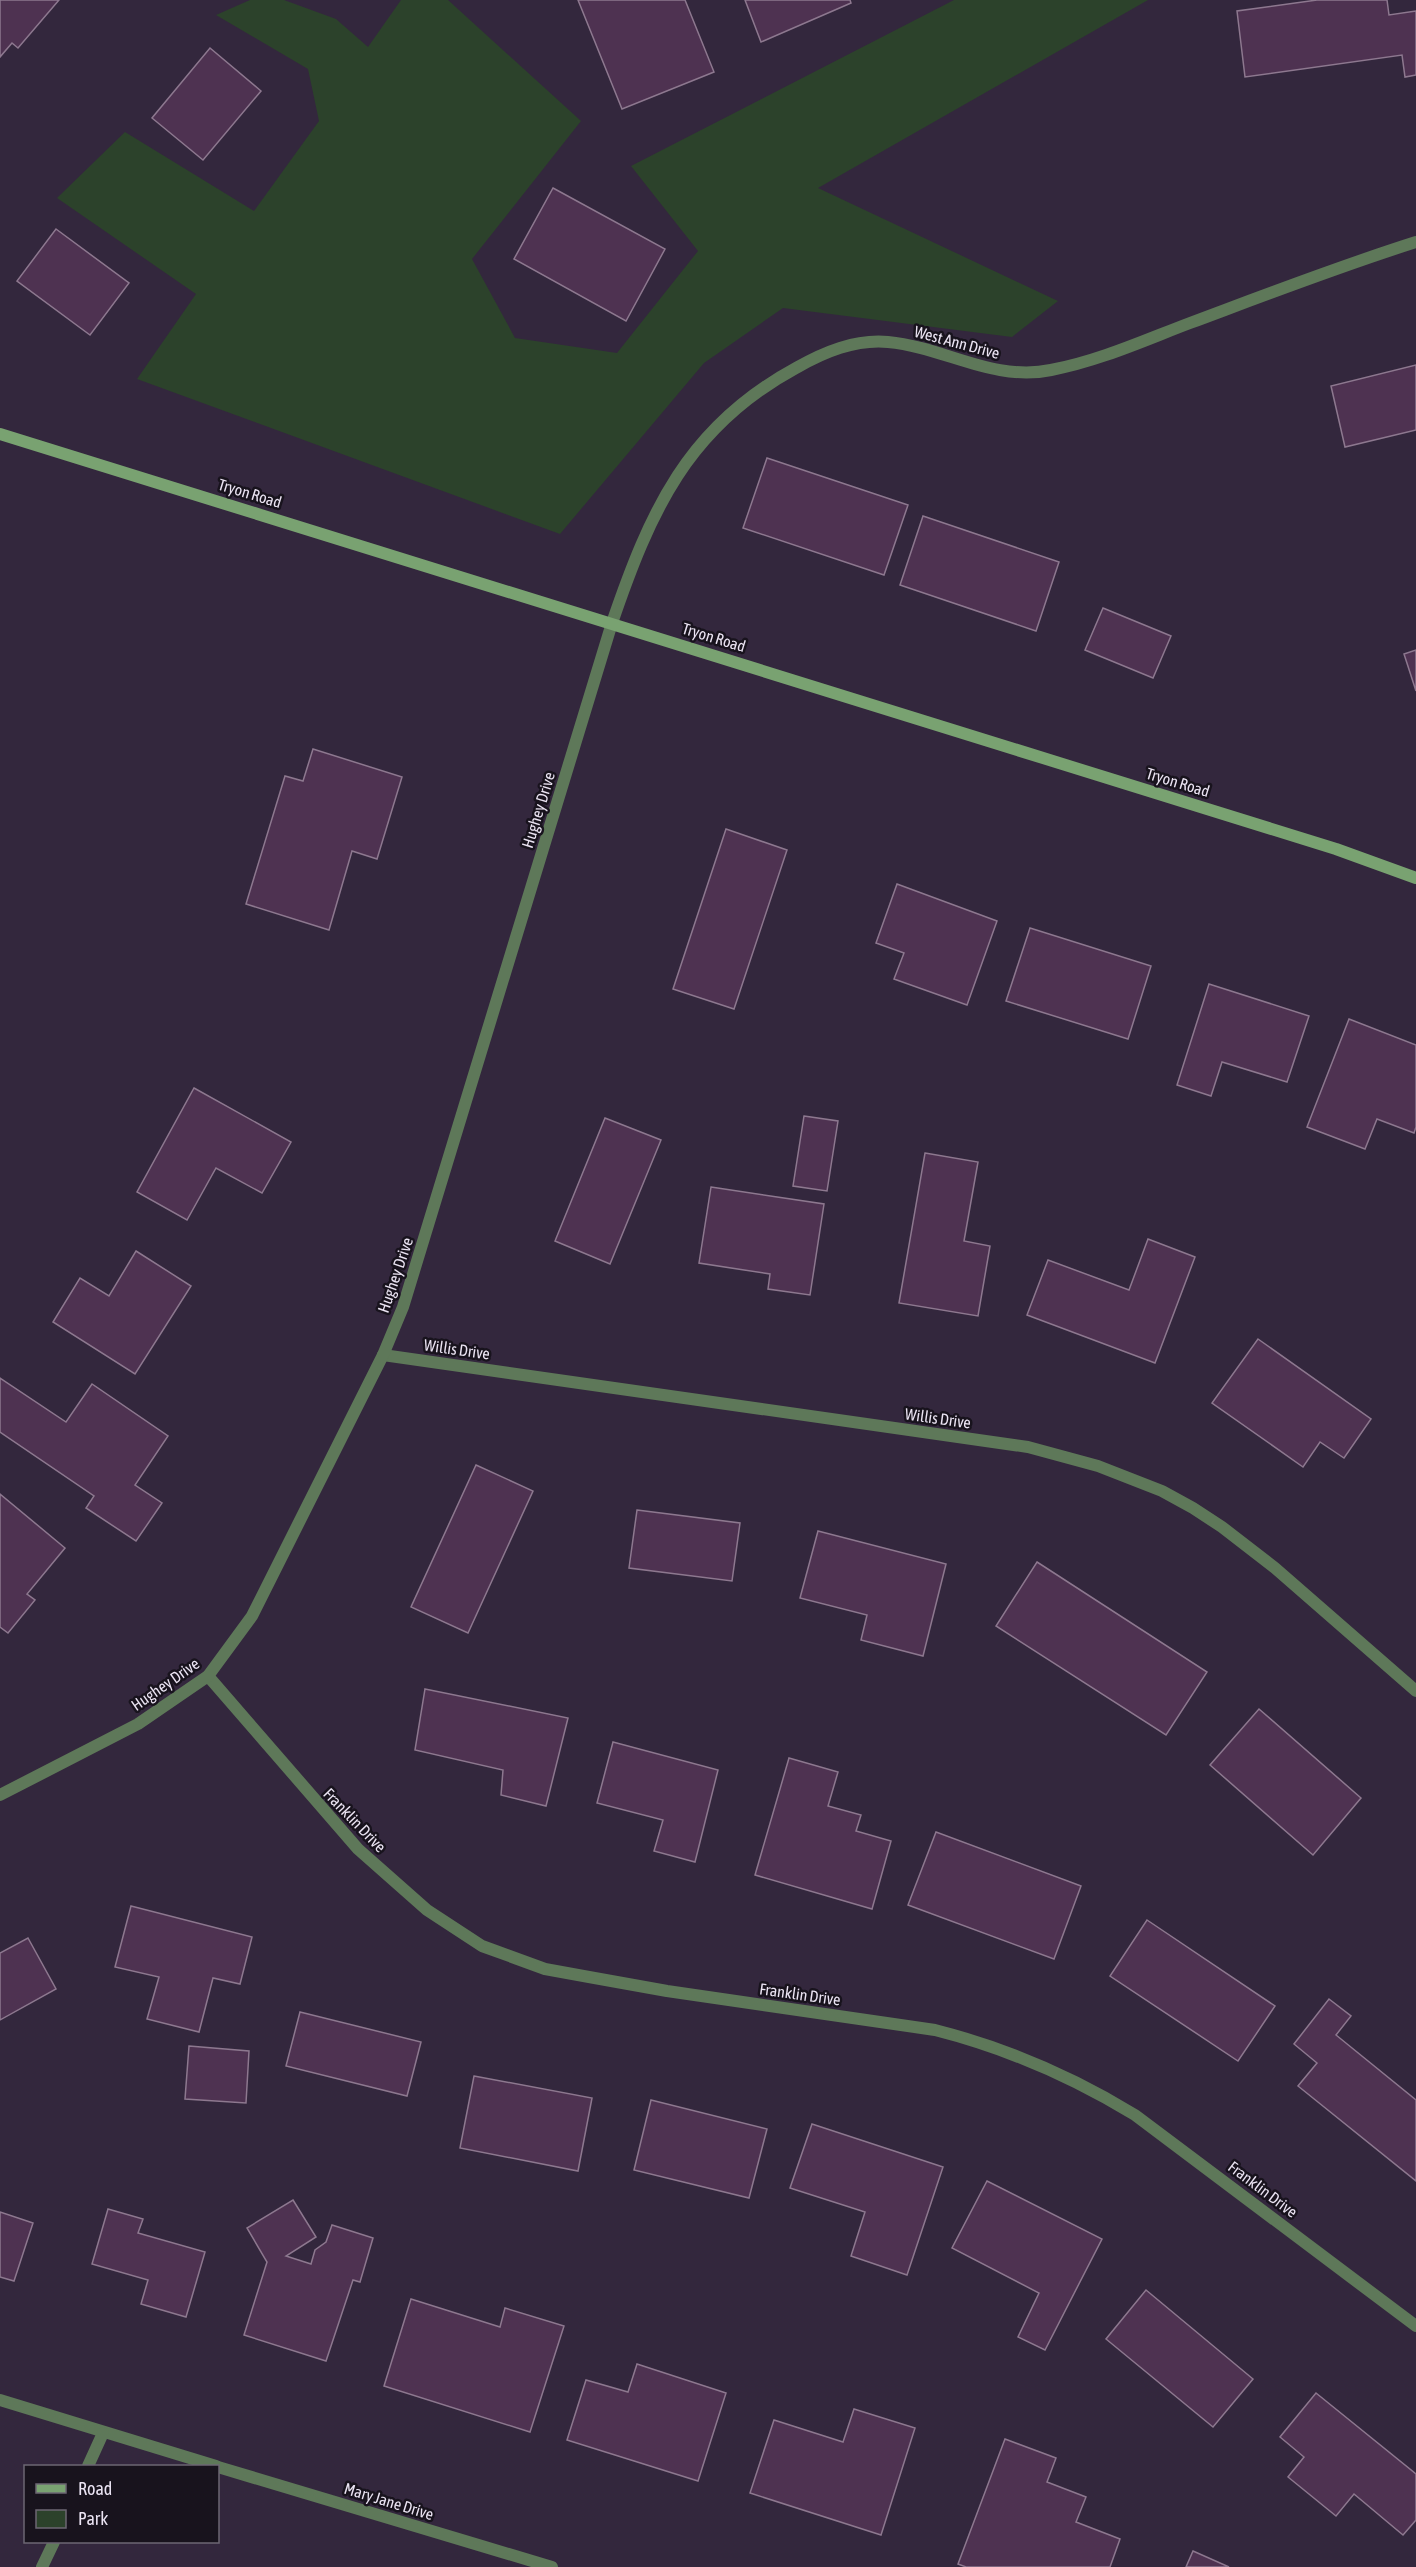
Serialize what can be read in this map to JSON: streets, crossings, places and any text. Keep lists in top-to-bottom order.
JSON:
{
  "streets": {
    "street": [
      "West Ann Drive",
      "Tryon Road",
      "Hughey Drive",
      "Willis Drive",
      "Franklin Drive",
      "Mary Jane Drive"
    ]
  },
  "crossings": [
    ["West Ann Drive", "Tryon Road"],
    ["West Ann Drive", "Hughey Drive"],
    ["Tryon Road", "Hughey Drive"],
    ["Hughey Drive", "Willis Drive"],
    ["Hughey Drive", "Franklin Drive"]
  ],
  "legend": ["Road", "Park"]
}
